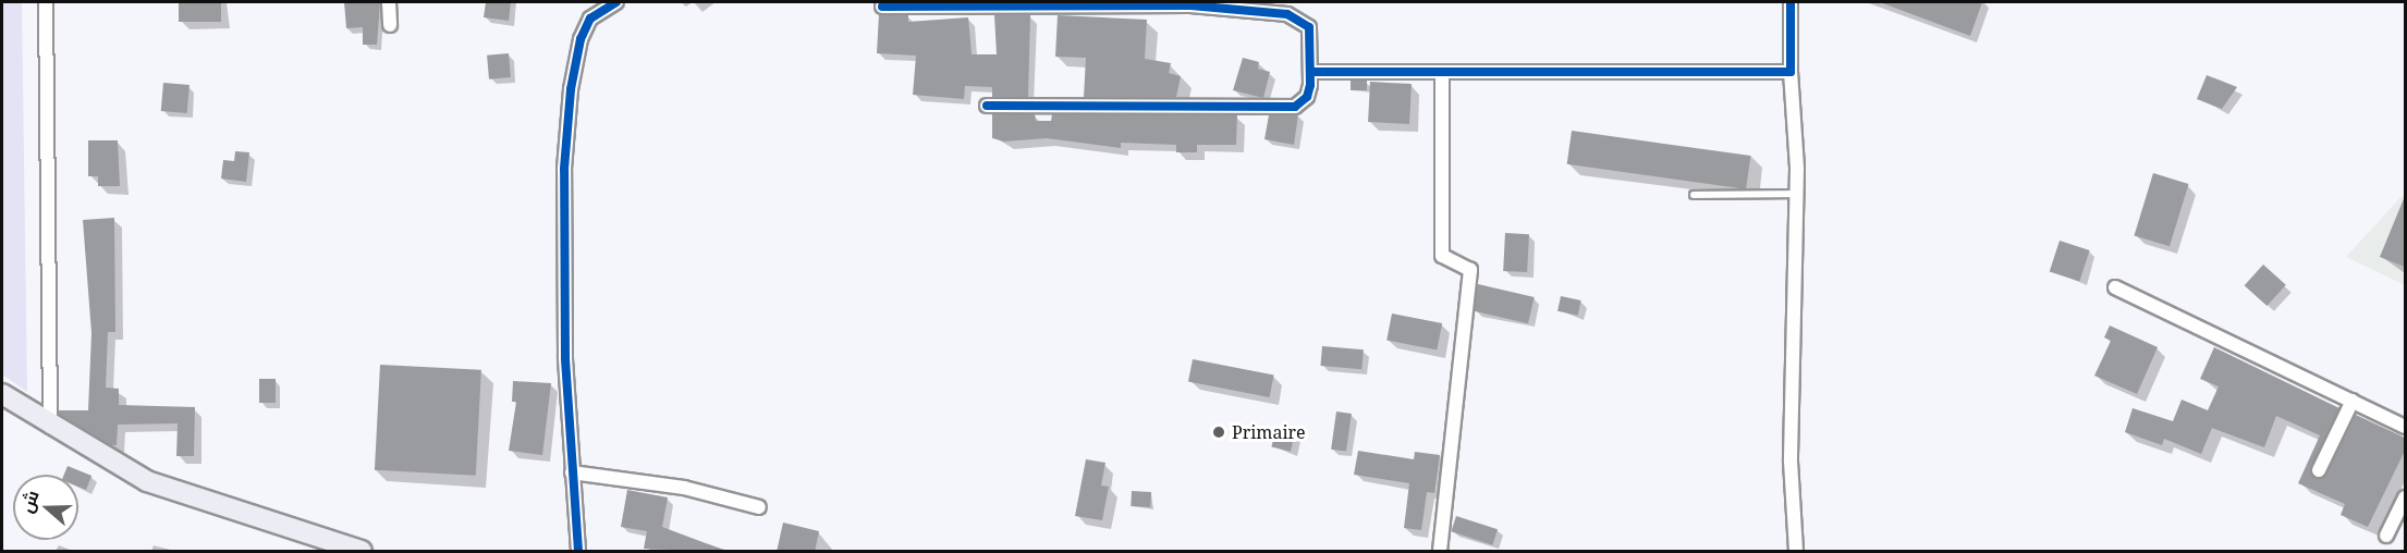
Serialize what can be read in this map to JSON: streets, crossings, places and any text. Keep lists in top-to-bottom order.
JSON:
{
  "places": ["Primaire"],
  "north": "left"
}
